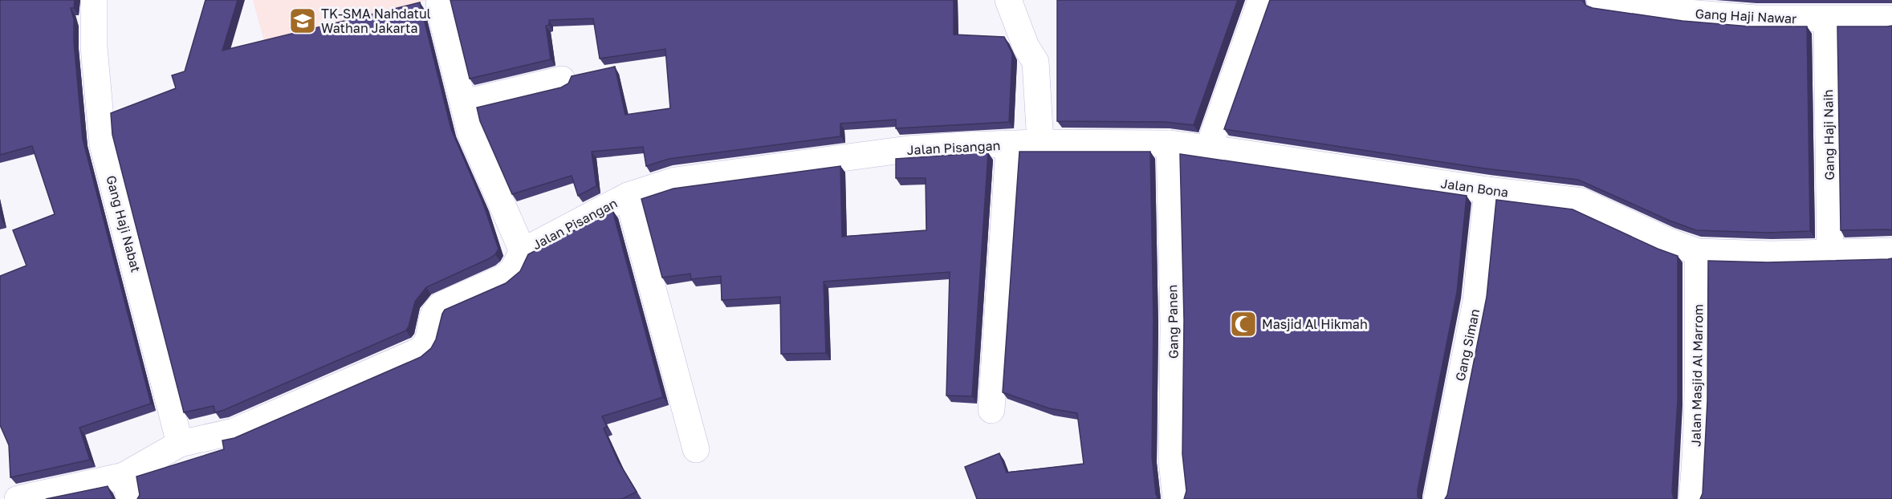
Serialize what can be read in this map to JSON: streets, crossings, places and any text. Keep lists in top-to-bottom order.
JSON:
{
  "streets": {
    "street": [
      "Gang Haji Nawar",
      "Gang Haji Naih",
      "Jalan Pisangan",
      "Jalan Bona",
      "Gang Haji Nabat",
      "Gang Panen",
      "Gang Siman",
      "Jalan Masjid Al Marrom"
    ]
  },
  "crossings": [
    ["Gang Haji Nawar", "Gang Haji Naih"],
    ["Gang Haji Naih", "Jalan Bona"],
    ["Jalan Pisangan", "Jalan Bona"],
    ["Jalan Pisangan", "Gang Haji Nabat"],
    ["Jalan Pisangan", "Gang Panen"],
    ["Jalan Bona", "Gang Siman"],
    ["Jalan Bona", "Jalan Masjid Al Marrom"]
  ],
  "places": {
    "school or university": ["TK-SMA Nahdatul Wathan Jakarta"],
    "mosque": ["Masjid Al Hikmah"]
  }
}
